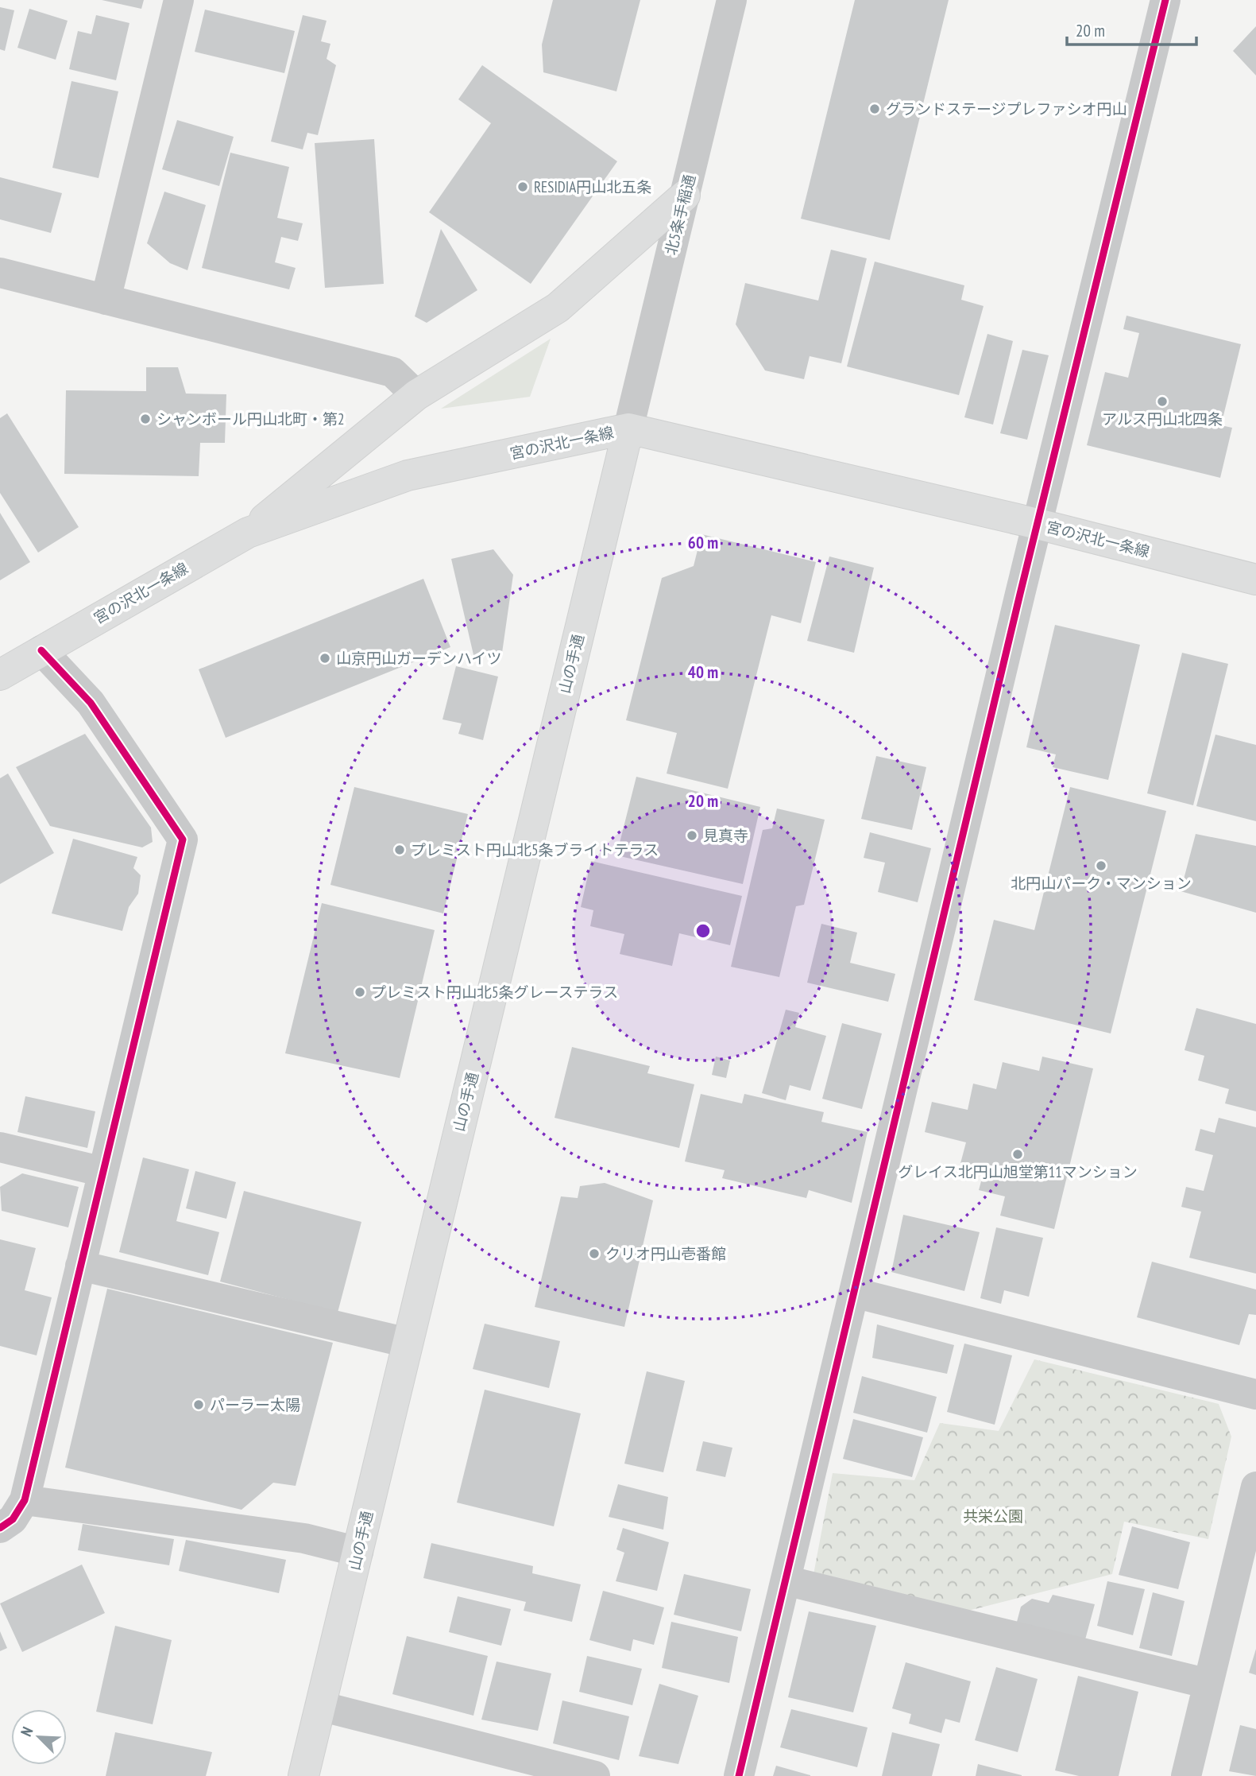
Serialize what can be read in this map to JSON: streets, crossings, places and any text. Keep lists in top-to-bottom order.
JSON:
{
  "streets": {
    "main road": ["宮の沢北一条線", "山の手通"],
    "street": ["北5条手稲通"]
  },
  "crossings": [
    ["北5条手稲通", "宮の沢北一条線"],
    ["北5条手稲通", "山の手通"],
    ["宮の沢北一条線", "山の手通"]
  ],
  "parks": ["共栄公園"],
  "places": [
    "グランドステージプレファシオ円山",
    "RESIDIA円山北五条",
    "アルス円山北四条",
    "シャンボール円山北町・第2",
    "山京円山ガーデンハイツ",
    "見真寺",
    "プレミスト円山北5条ブライトテラス",
    "北円山パーク・マンション",
    "プレミスト円山北5条グレーステラス",
    "グレイス北円山旭堂第11マンション",
    "クリオ円山壱番館",
    "パーラー太陽"
  ],
  "scale_bar": "20 m",
  "north": "top left",
  "rings": ["60 m", "40 m", "20 m"]
}
